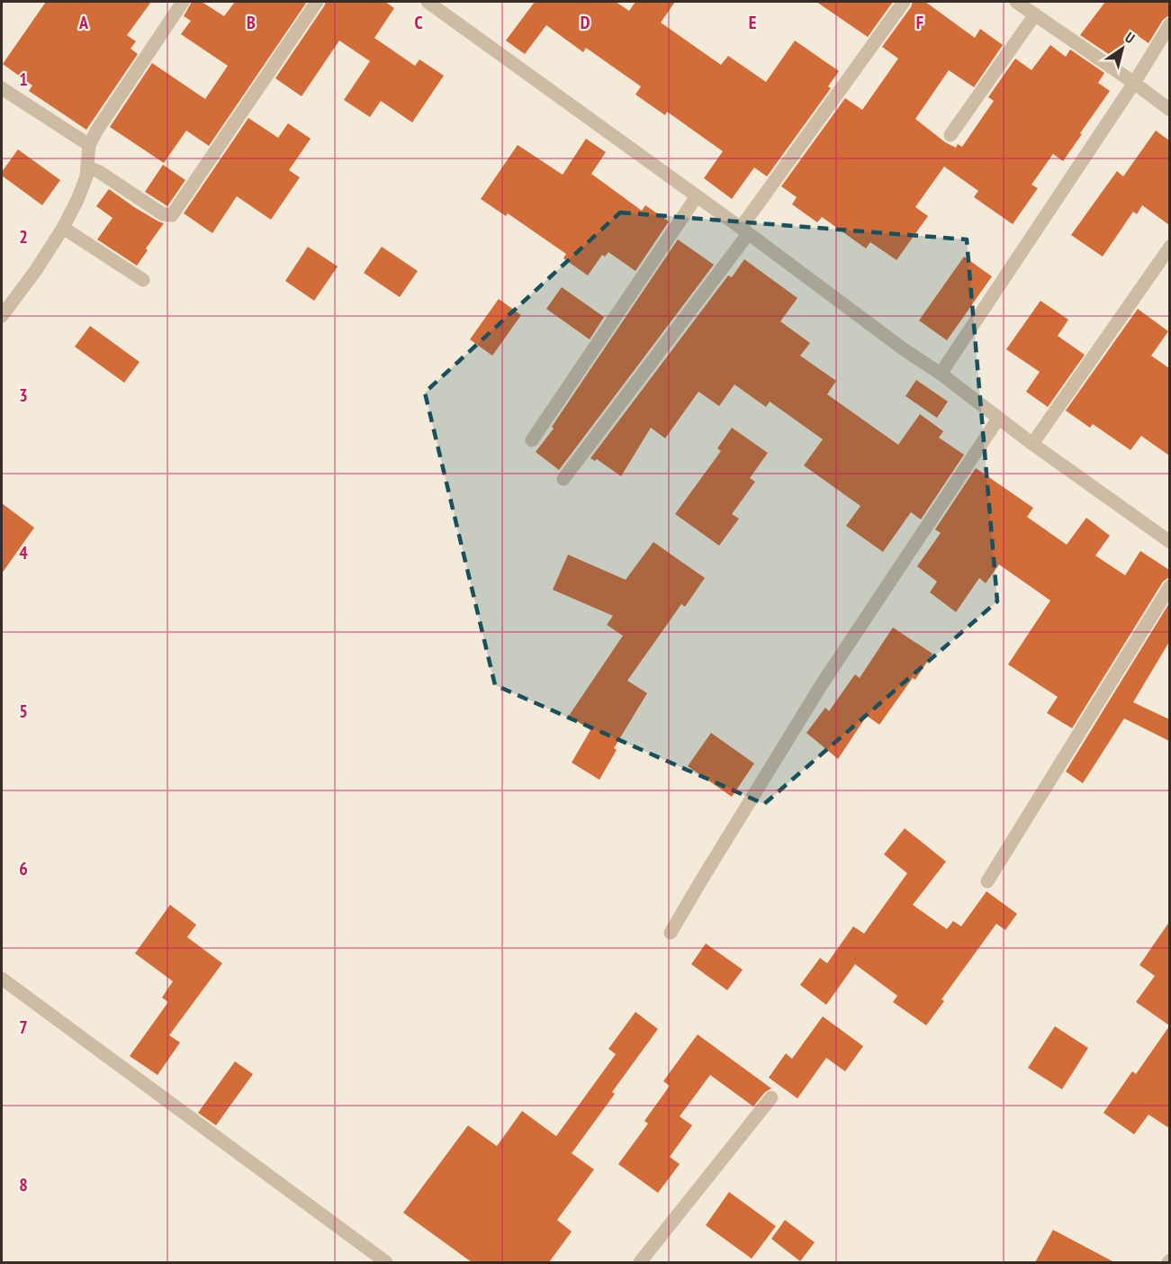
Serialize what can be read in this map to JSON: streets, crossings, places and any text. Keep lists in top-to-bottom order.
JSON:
{
  "north": "top right",
  "grid": {
    "columns": [
      "A",
      "B",
      "C",
      "D",
      "E",
      "F"
    ],
    "rows": [
      "1",
      "2",
      "3",
      "4",
      "5",
      "6",
      "7",
      "8"
    ]
  }
}
